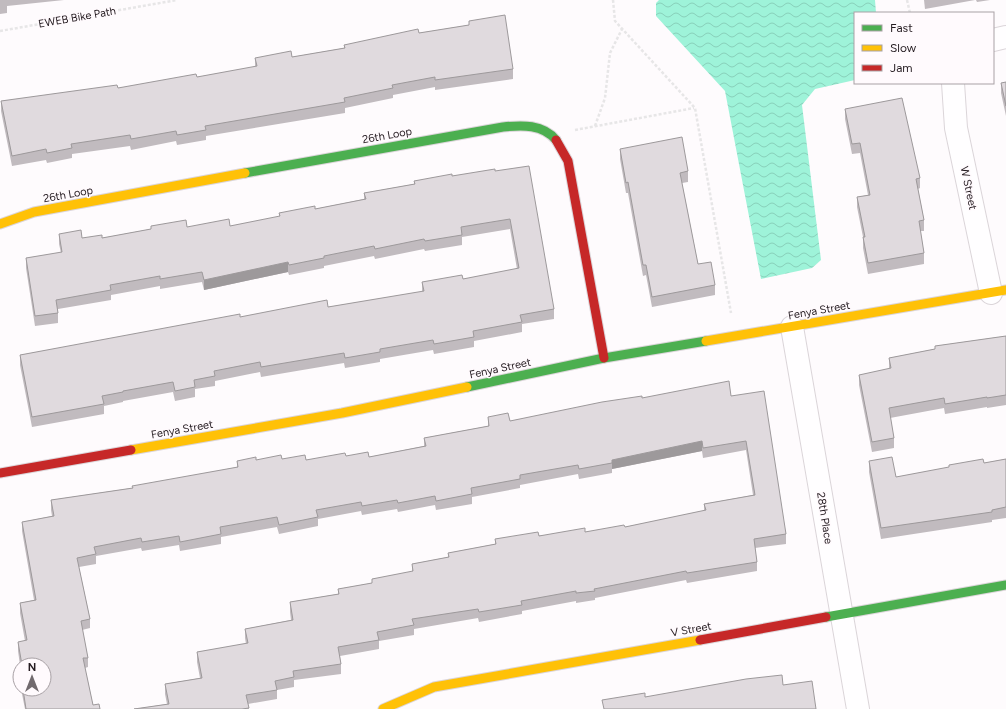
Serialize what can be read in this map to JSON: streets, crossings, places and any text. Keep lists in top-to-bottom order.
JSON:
{
  "streets": {
    "street": [
      "26th Loop",
      "W Street",
      "Fenya Street",
      "28th Place",
      "V Street"
    ],
    "path": ["EWEB Bike Path"]
  },
  "crossings": [
    ["W Street", "Fenya Street"],
    ["Fenya Street", "28th Place"],
    ["28th Place", "V Street"]
  ],
  "legend": ["Fast", "Slow", "Jam"],
  "north": "top"
}
